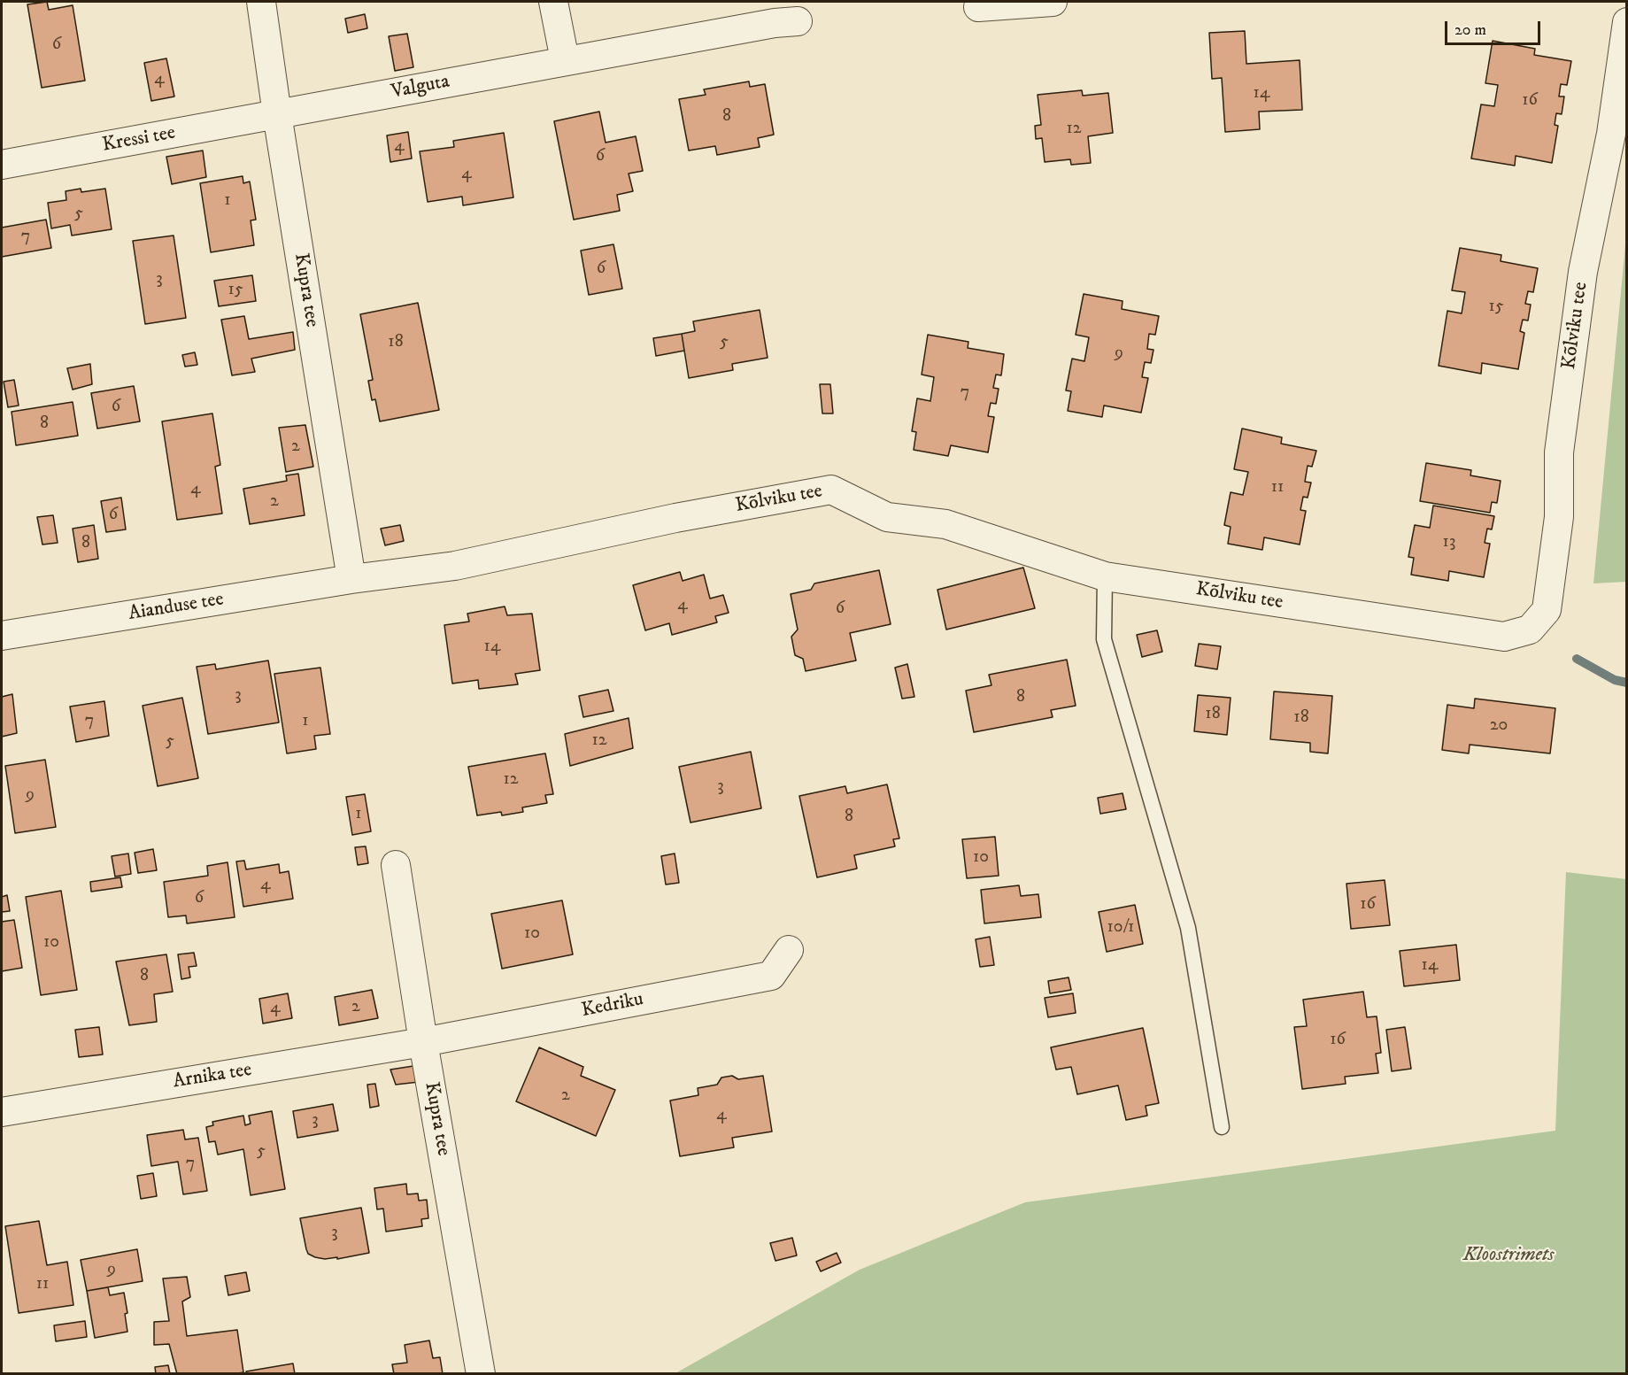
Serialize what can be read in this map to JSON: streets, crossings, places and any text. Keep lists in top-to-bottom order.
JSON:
{
  "streets": {
    "street": [
      "Valguta",
      "Kressi tee",
      "Kupra tee",
      "Kõlviku tee",
      "Aianduse tee",
      "Kedriku",
      "Arnika tee"
    ]
  },
  "crossings": [
    ["Valguta", "Kressi tee"],
    ["Valguta", "Kupra tee"],
    ["Kressi tee", "Kupra tee"],
    ["Kupra tee", "Kõlviku tee"],
    ["Kupra tee", "Aianduse tee"],
    ["Kupra tee", "Kedriku"],
    ["Kupra tee", "Arnika tee"],
    ["Kõlviku tee", "Aianduse tee"],
    ["Kedriku", "Arnika tee"]
  ],
  "parks": ["Kloostrimets"],
  "house_numbers": [
    "6",
    "4",
    "14",
    "16",
    "8",
    "12",
    "4",
    "6",
    "4",
    "1",
    "5",
    "7",
    "6",
    "3",
    "15",
    "15",
    "18",
    "5",
    "9",
    "7",
    "6",
    "8",
    "2",
    "11",
    "4",
    "2",
    "6",
    "13",
    "8",
    "4",
    "6",
    "14",
    "3",
    "8",
    "18",
    "18",
    "7",
    "1",
    "20",
    "12",
    "5",
    "12",
    "3",
    "9",
    "1",
    "8",
    "10",
    "4",
    "6",
    "16",
    "10/1",
    "10",
    "10",
    "14",
    "8",
    "2",
    "4",
    "16",
    "2",
    "4",
    "3",
    "5",
    "7",
    "3",
    "9",
    "11"
  ],
  "scale_bar": "20 m"
}
